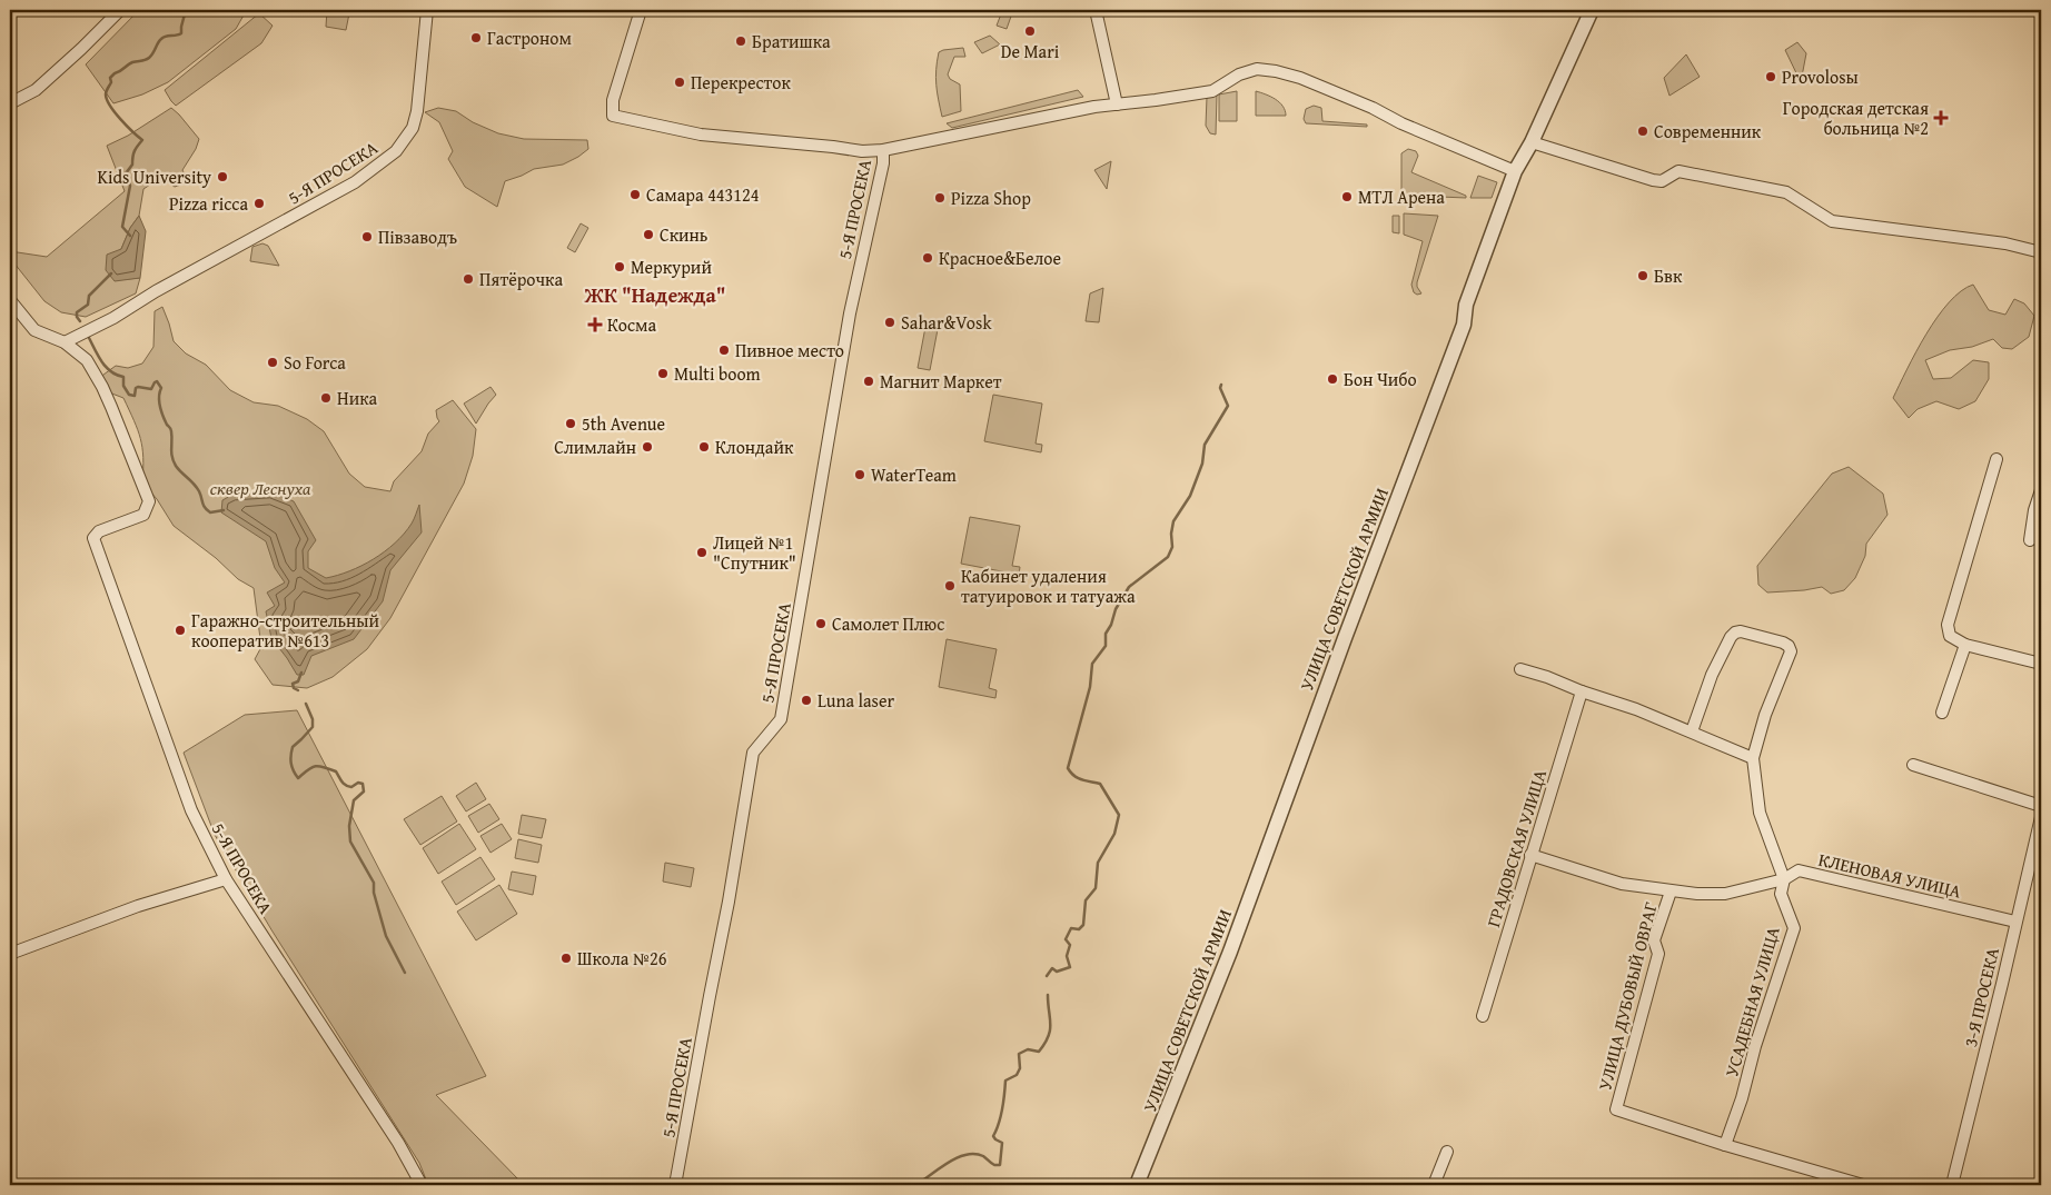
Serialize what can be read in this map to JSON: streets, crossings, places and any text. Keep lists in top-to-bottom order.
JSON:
{
  "streets": {
    "street": [
      "5-Я ПРОСЕКА",
      "УЛИЦА СОВЕТСКОЙ АРМИИ",
      "ГРАДОВСКАЯ УЛИЦА",
      "КЛЕНОВАЯ УЛИЦА",
      "УЛИЦА ДУБОВЫЙ ОВРАГ",
      "3-Я ПРОСЕКА",
      "УСАДЕБНАЯ УЛИЦА"
    ]
  },
  "crossings": [
    ["5-Я ПРОСЕКА", "УЛИЦА СОВЕТСКОЙ АРМИИ"],
    ["ГРАДОВСКАЯ УЛИЦА", "КЛЕНОВАЯ УЛИЦА"],
    ["КЛЕНОВАЯ УЛИЦА", "УЛИЦА ДУБОВЫЙ ОВРАГ"],
    ["КЛЕНОВАЯ УЛИЦА", "3-Я ПРОСЕКА"],
    ["КЛЕНОВАЯ УЛИЦА", "УСАДЕБНАЯ УЛИЦА"],
    ["УЛИЦА ДУБОВЫЙ ОВРАГ", "УСАДЕБНАЯ УЛИЦА"]
  ],
  "districts": ["ЖК \"Надежда\""],
  "parks": ["сквер Леснуха"],
  "places": {
    "other": [
      "De Mari",
      "Гастроном",
      "Братишка",
      "Provolosы",
      "Перекресток",
      "Современник",
      "Kids University",
      "Самара 443124",
      "МТЛ Арена",
      "Pizza Shop",
      "Pizza ricca",
      "Скинь",
      "Пiвзаводъ",
      "Красное&Белое",
      "Меркурий",
      "Бвк",
      "Пятёрочка",
      "Sahar&Vosk",
      "Пивное место",
      "So Forca",
      "Multi boom",
      "Бон Чибо",
      "Магнит Маркет",
      "Ника",
      "5th Avenue",
      "Слимлайн",
      "Клондайк",
      "WaterTeam",
      "Лицей №1 \"Спутник\"",
      "Кабинет удаления татуировок и татуажа",
      "Самолет Плюс",
      "Гаражно-строительный кооператив №613",
      "Luna laser",
      "Школа №26"
    ],
    "health": ["Городская детская больница №2", "Косма"]
  }
}
